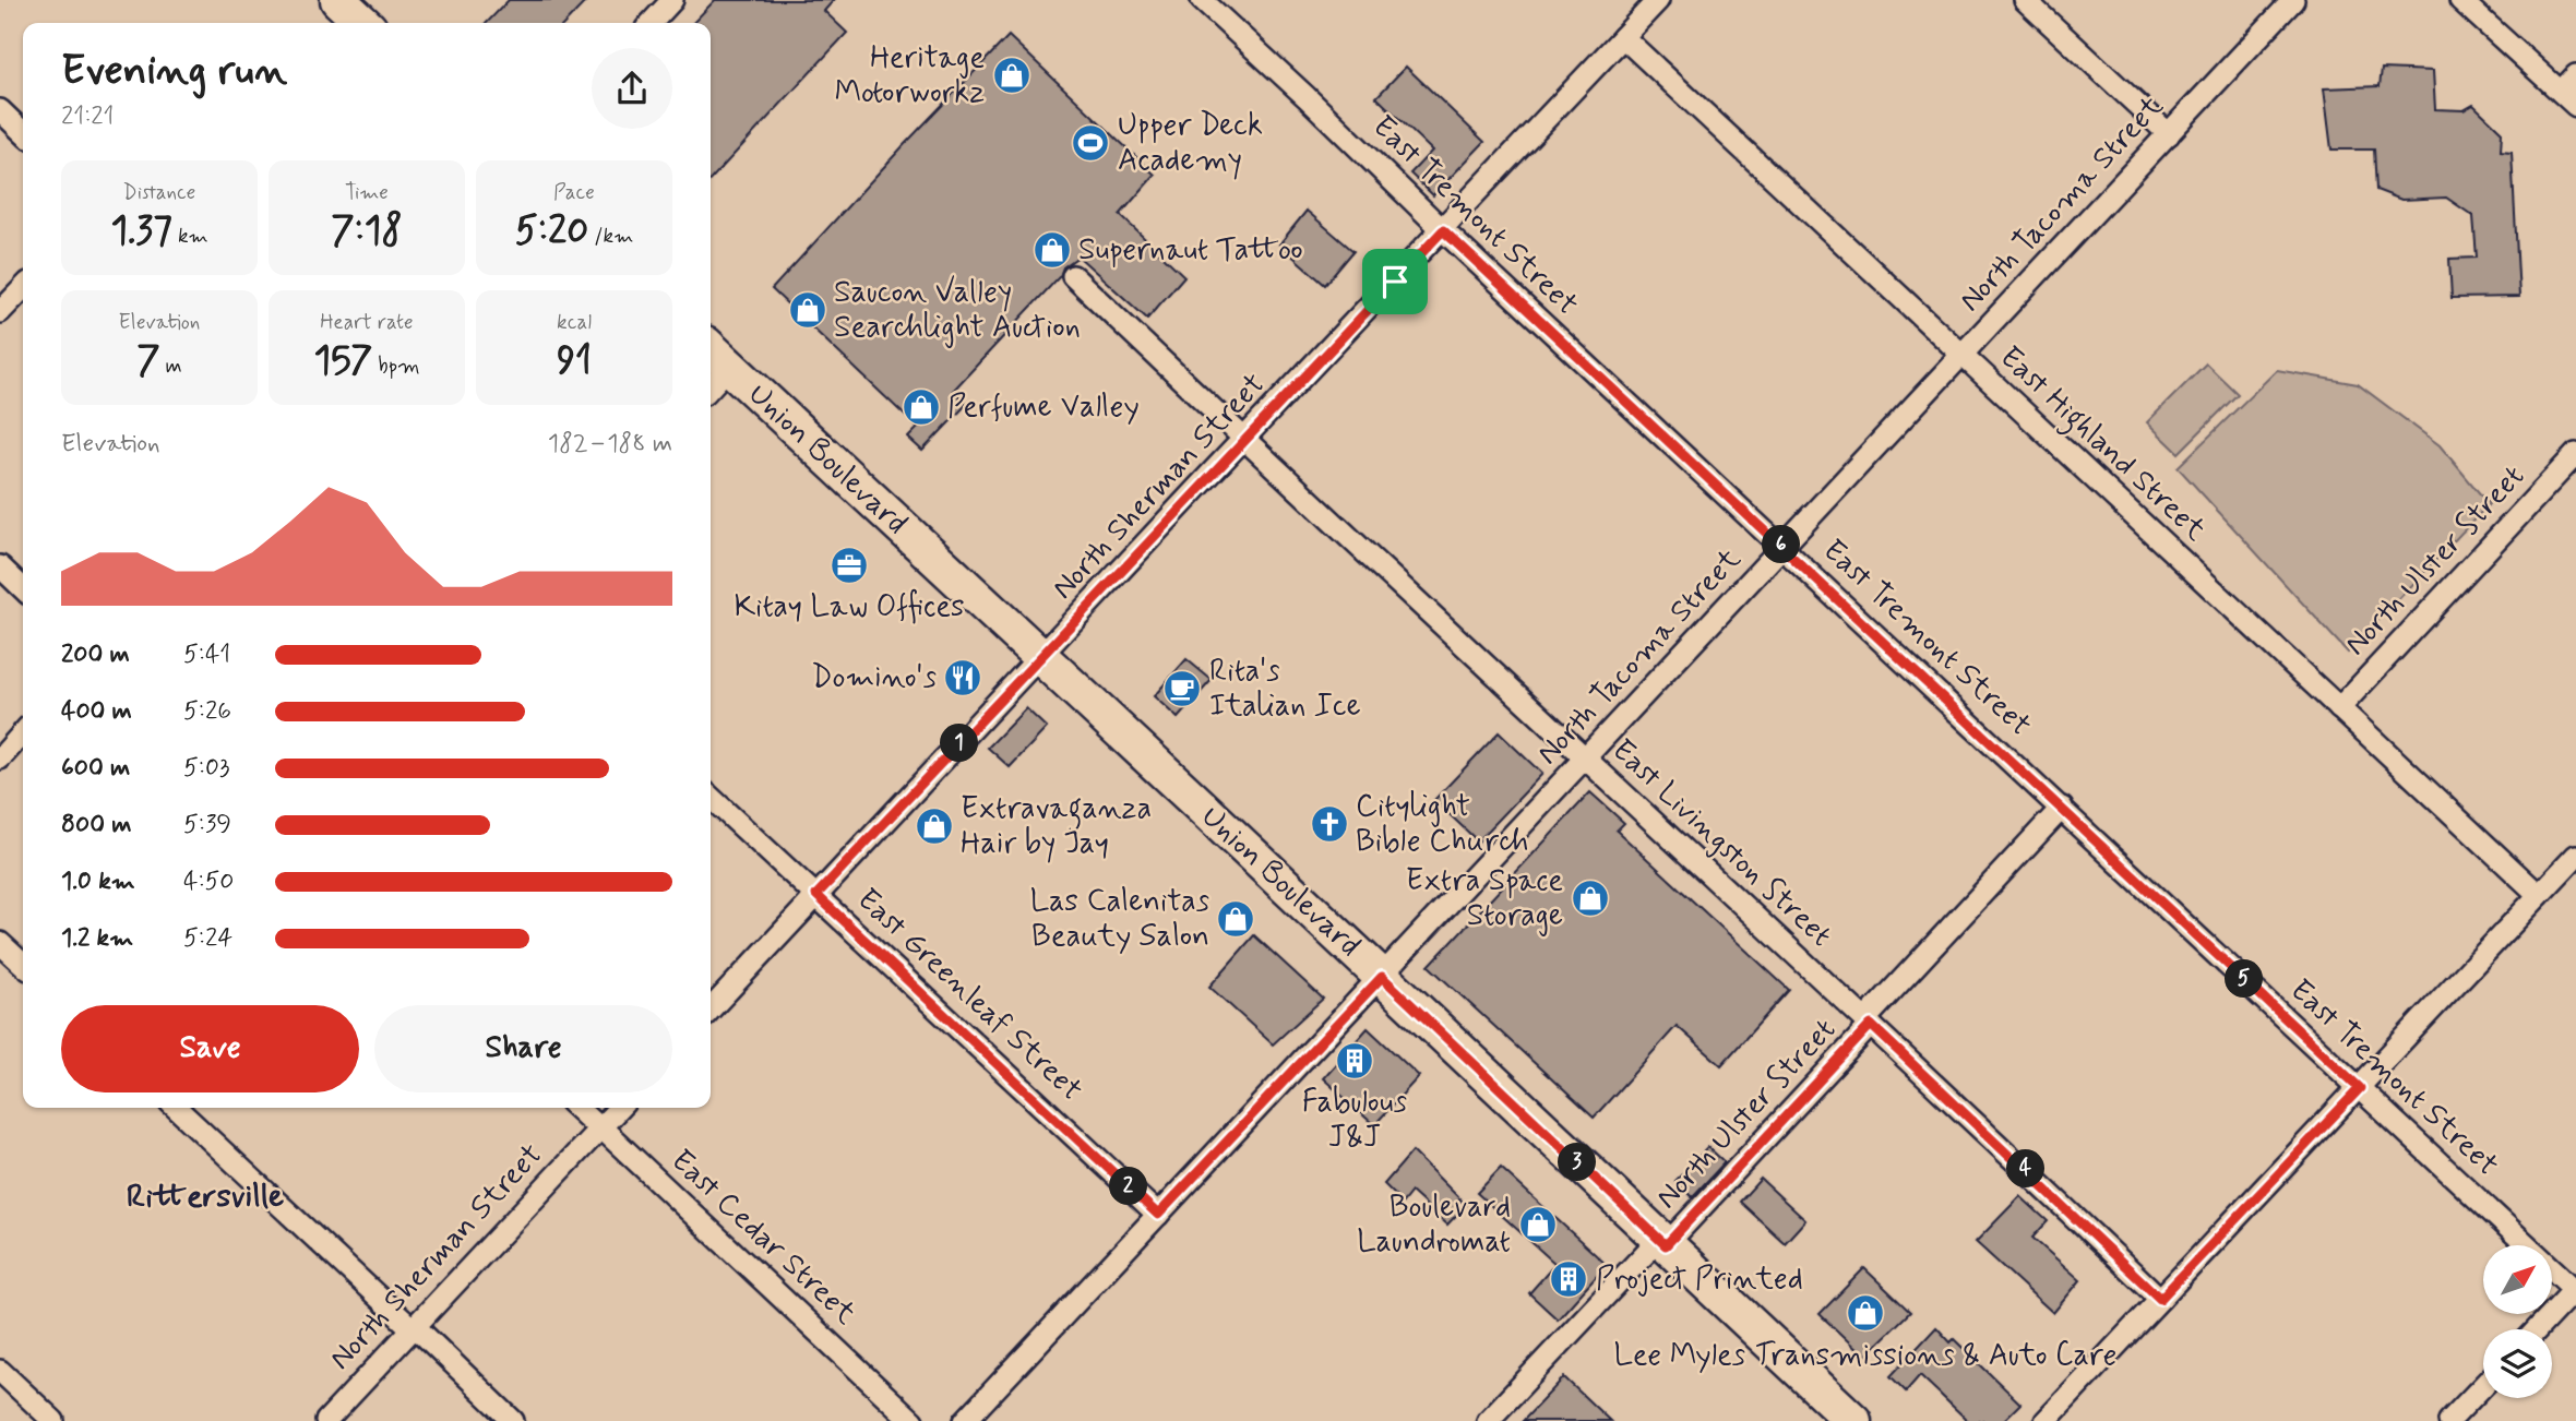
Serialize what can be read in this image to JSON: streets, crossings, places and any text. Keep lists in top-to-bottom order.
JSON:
{
  "streets": {
    "main road": ["Union Boulevard"],
    "street": [
      "North Tacoma Street",
      "East Tremont Street",
      "East Highland Street",
      "North Sherman Street",
      "North Ulster Street",
      "East Livingston Street",
      "East Greenleaf Street",
      "East Cedar Street"
    ]
  },
  "crossings": [
    ["North Tacoma Street", "East Tremont Street"],
    ["North Tacoma Street", "East Highland Street"],
    ["North Tacoma Street", "Union Boulevard"],
    ["North Tacoma Street", "East Livingston Street"],
    ["North Tacoma Street", "East Greenleaf Street"],
    ["East Tremont Street", "North Sherman Street"],
    ["East Tremont Street", "North Ulster Street"],
    ["East Highland Street", "North Sherman Street"],
    ["East Highland Street", "North Ulster Street"],
    ["Union Boulevard", "North Sherman Street"],
    ["Union Boulevard", "North Ulster Street"],
    ["North Sherman Street", "East Livingston Street"],
    ["North Sherman Street", "East Greenleaf Street"],
    ["North Sherman Street", "East Cedar Street"],
    ["North Ulster Street", "East Livingston Street"]
  ],
  "districts": ["Rittersville"],
  "places": {
    "shop": [
      "Heritage Motorworkz",
      "Supernaut Tattoo",
      "Saucon Valley Searchlight Auction",
      "Perfume Valley",
      "Extravaganza Hair by Jay",
      "Extra Space Storage",
      "Las Calenitas Beauty Salon",
      "Boulevard Laundromat",
      "Lee Myles Transmissions & Auto Care"
    ],
    "sports": ["Upper Deck Academy"],
    "office": ["Kitay Law Offices"],
    "restaurant": ["Domino's"],
    "cafe": ["Rita's Italian Ice"],
    "church": ["Citylight Bible Church"],
    "building": ["Fabulous J&J", "Project Printed"]
  },
  "north": "top right",
  "page": {
    "heading": ["Evening run", "21:21"],
    "stats": [
      ["Distance", "1.37 km"],
      ["Time", "7:18"],
      ["Pace", "5:20 /km"],
      ["Elevation", "7 m"],
      ["Heart rate", "157 bpm"],
      ["kcal", "91"]
    ],
    "chart": ["Elevation", "182–188 m"],
    "pins": [
      "6",
      "1",
      "5",
      "3",
      "4",
      "2"
    ],
    "list": [
      {
        "name": "200 m",
        "note": "5:41"
      },
      {
        "name": "400 m",
        "note": "5:26"
      },
      {
        "name": "600 m",
        "note": "5:03"
      },
      {
        "name": "800 m",
        "note": "5:39"
      },
      {
        "name": "1.0 km",
        "note": "4:50"
      },
      {
        "name": "1.2 km",
        "note": "5:24"
      }
    ],
    "buttons": ["Save", "Share"]
  }
}
